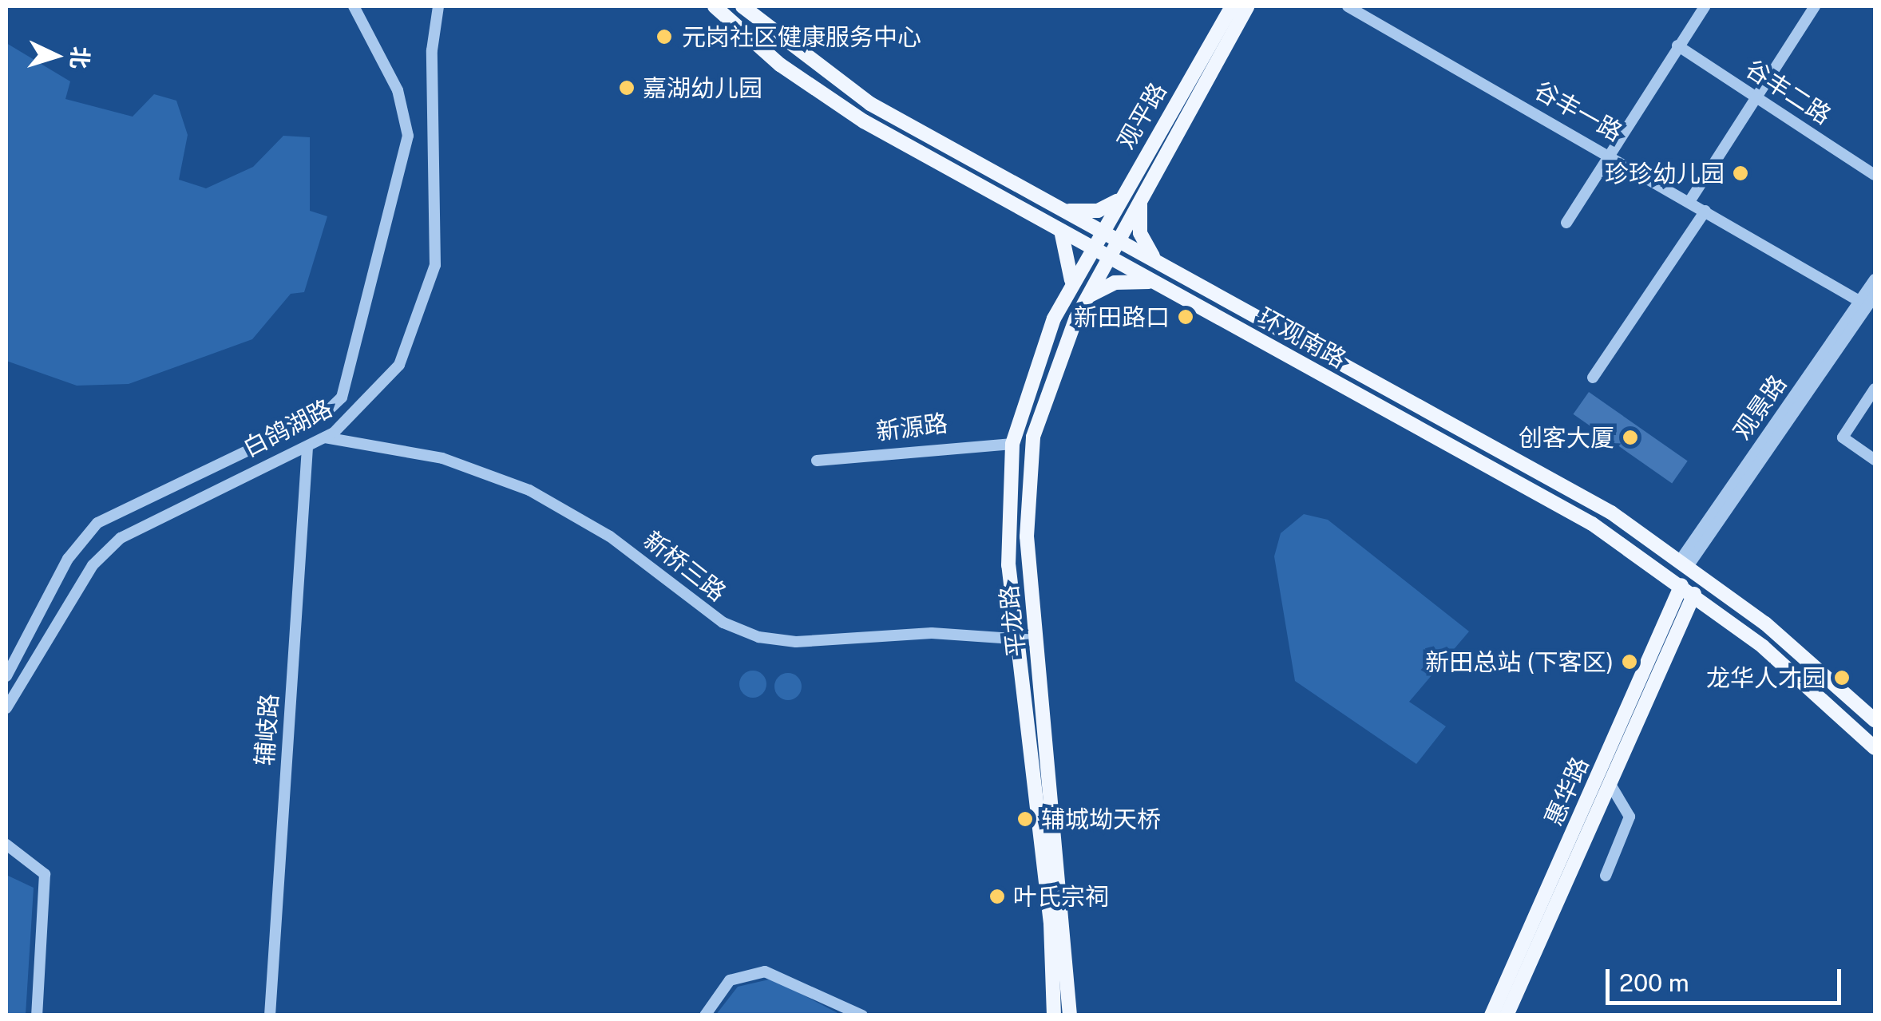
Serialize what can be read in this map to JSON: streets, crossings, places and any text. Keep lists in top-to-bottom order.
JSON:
{
  "streets": {
    "main road": [
      "观平路",
      "环观南路",
      "平龙路",
      "惠华路"
    ],
    "street": [
      "谷丰二路",
      "谷丰一路",
      "观景路",
      "新源路",
      "白鸽湖路",
      "新桥三路",
      "辅岐路"
    ]
  },
  "crossings": [
    ["谷丰一路", "观景路"],
    ["观平路", "环观南路"],
    ["观平路", "平龙路"],
    ["环观南路", "观景路"],
    ["环观南路", "平龙路"],
    ["环观南路", "惠华路"],
    ["新源路", "平龙路"],
    ["白鸽湖路", "新桥三路"],
    ["白鸽湖路", "辅岐路"],
    ["新桥三路", "平龙路"]
  ],
  "places": [
    "元岗社区健康服务中心",
    "嘉湖幼儿园",
    "珍珍幼儿园",
    "新田路口",
    "创客大厦",
    "新田总站 (下客区)",
    "龙华人才园",
    "辅城坳天桥",
    "叶氏宗祠"
  ],
  "scale_bar": "200 m",
  "north": "right"
}
